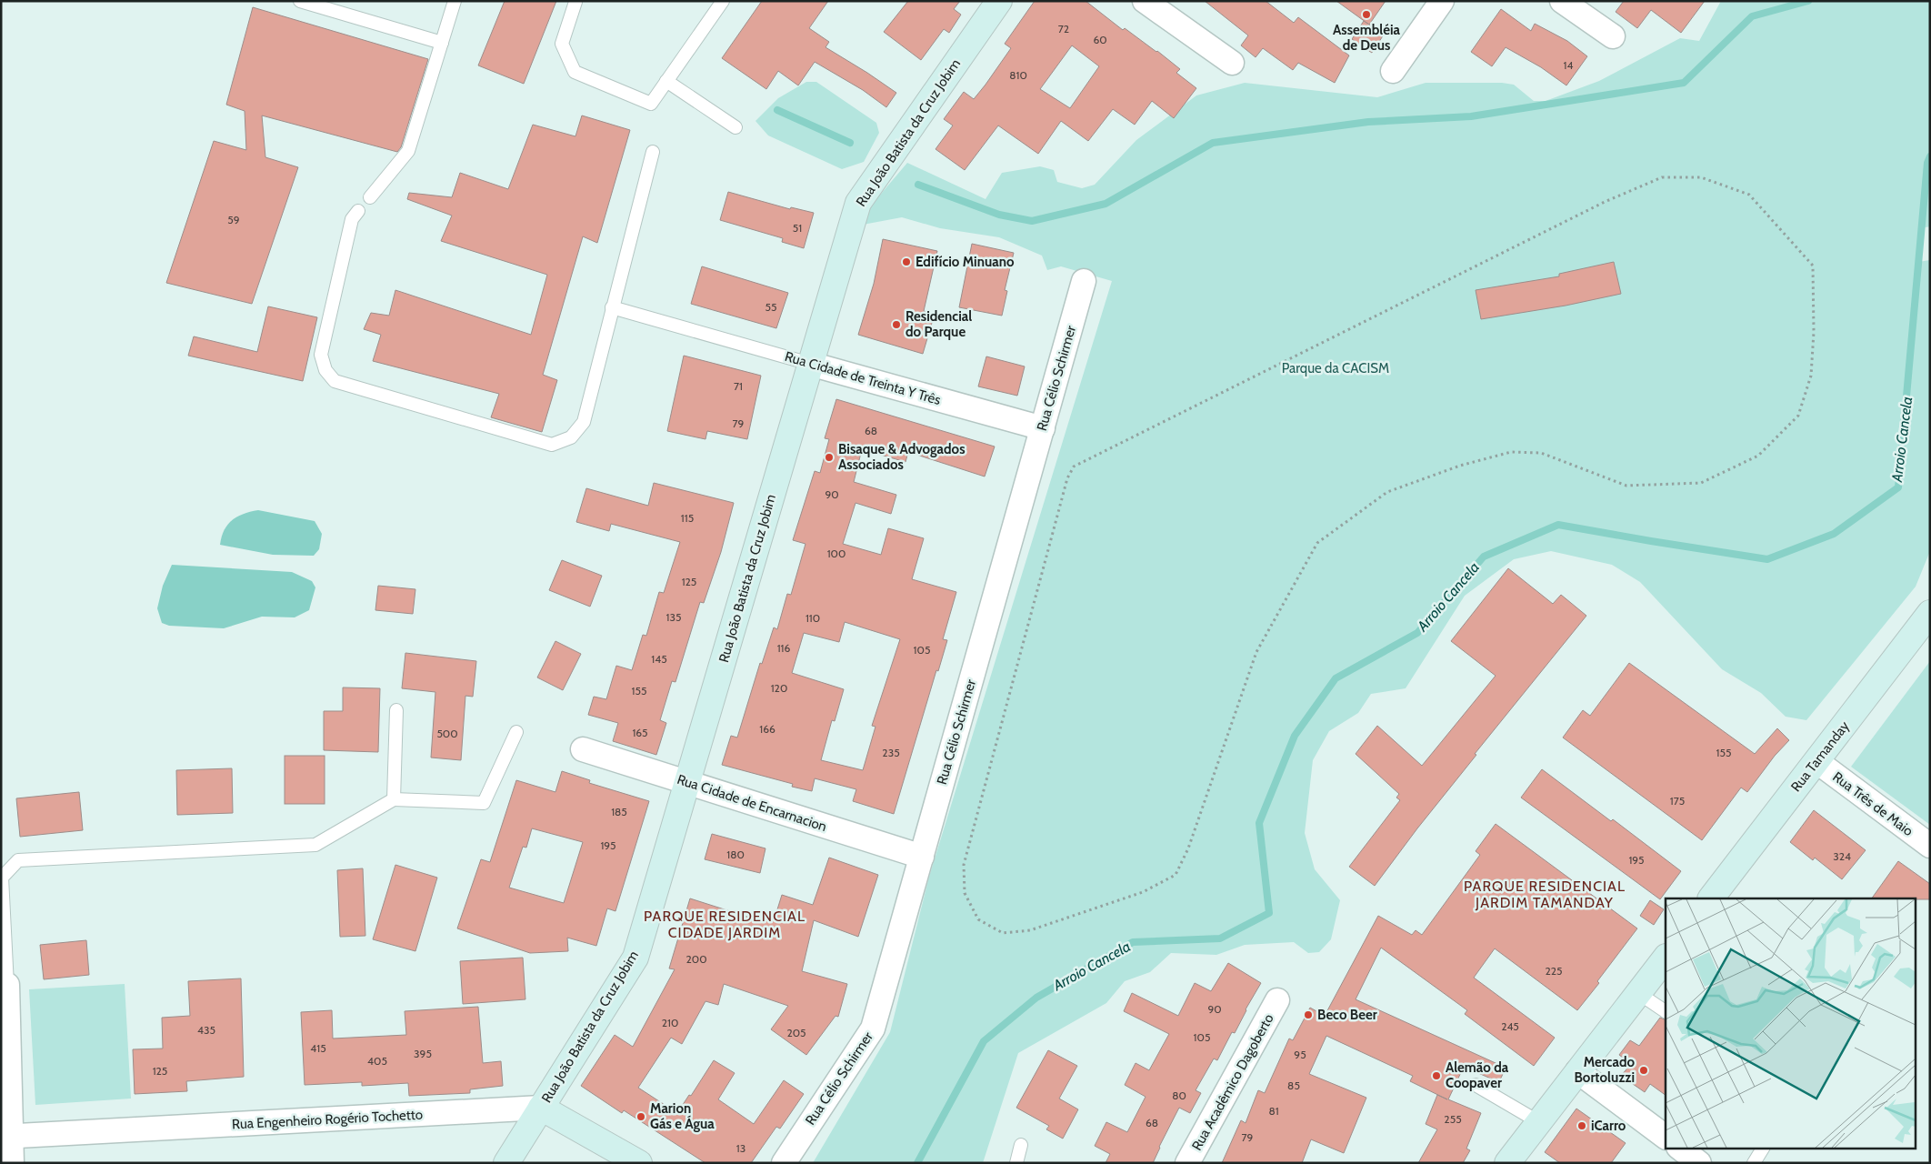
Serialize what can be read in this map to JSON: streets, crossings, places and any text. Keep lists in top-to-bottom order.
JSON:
{
  "streets": {
    "street": [
      "Rua João Batista da Cruz Jobim",
      "Rua Cidade de Treinta Y Três",
      "Rua Célio Schirmer",
      "Rua Tamanday",
      "Rua Cidade de Encarnacion",
      "Rua Três de Maio",
      "Rua Acadêmico Dagoberto",
      "Rua Engenheiro Rogério Tochetto"
    ]
  },
  "crossings": [
    ["Rua João Batista da Cruz Jobim", "Rua Cidade de Treinta Y Três"],
    ["Rua João Batista da Cruz Jobim", "Rua Cidade de Encarnacion"],
    ["Rua João Batista da Cruz Jobim", "Rua Engenheiro Rogério Tochetto"],
    ["Rua Cidade de Treinta Y Três", "Rua Célio Schirmer"],
    ["Rua Célio Schirmer", "Rua Cidade de Encarnacion"],
    ["Rua Tamanday", "Rua Três de Maio"]
  ],
  "districts": ["PARQUE RESIDENCIAL JARDIM TAMANDAY", "PARQUE RESIDENCIAL CIDADE JARDIM"],
  "water": ["Arroio Cancela"],
  "parks": ["Parque da CACISM"],
  "places": [
    "Assembléia de Deus",
    "Edifício Minuano",
    "Residencial do Parque",
    "Bisaque & Advogados Associados",
    "Beco Beer",
    "Mercado Bortoluzzi",
    "Alemão da Coopaver",
    "Marion Gás e Água",
    "iCarro"
  ],
  "house_numbers": [
    "72",
    "60",
    "14",
    "810",
    "59",
    "51",
    "55",
    "71",
    "79",
    "68",
    "90",
    "115",
    "100",
    "125",
    "135",
    "110",
    "116",
    "105",
    "145",
    "120",
    "155",
    "166",
    "165",
    "500",
    "235",
    "155",
    "175",
    "185",
    "195",
    "180",
    "324",
    "195",
    "200",
    "225",
    "90",
    "210",
    "245",
    "435",
    "205",
    "105",
    "415",
    "395",
    "95",
    "405",
    "125",
    "85",
    "80",
    "81",
    "255",
    "68",
    "79",
    "13"
  ]
}
